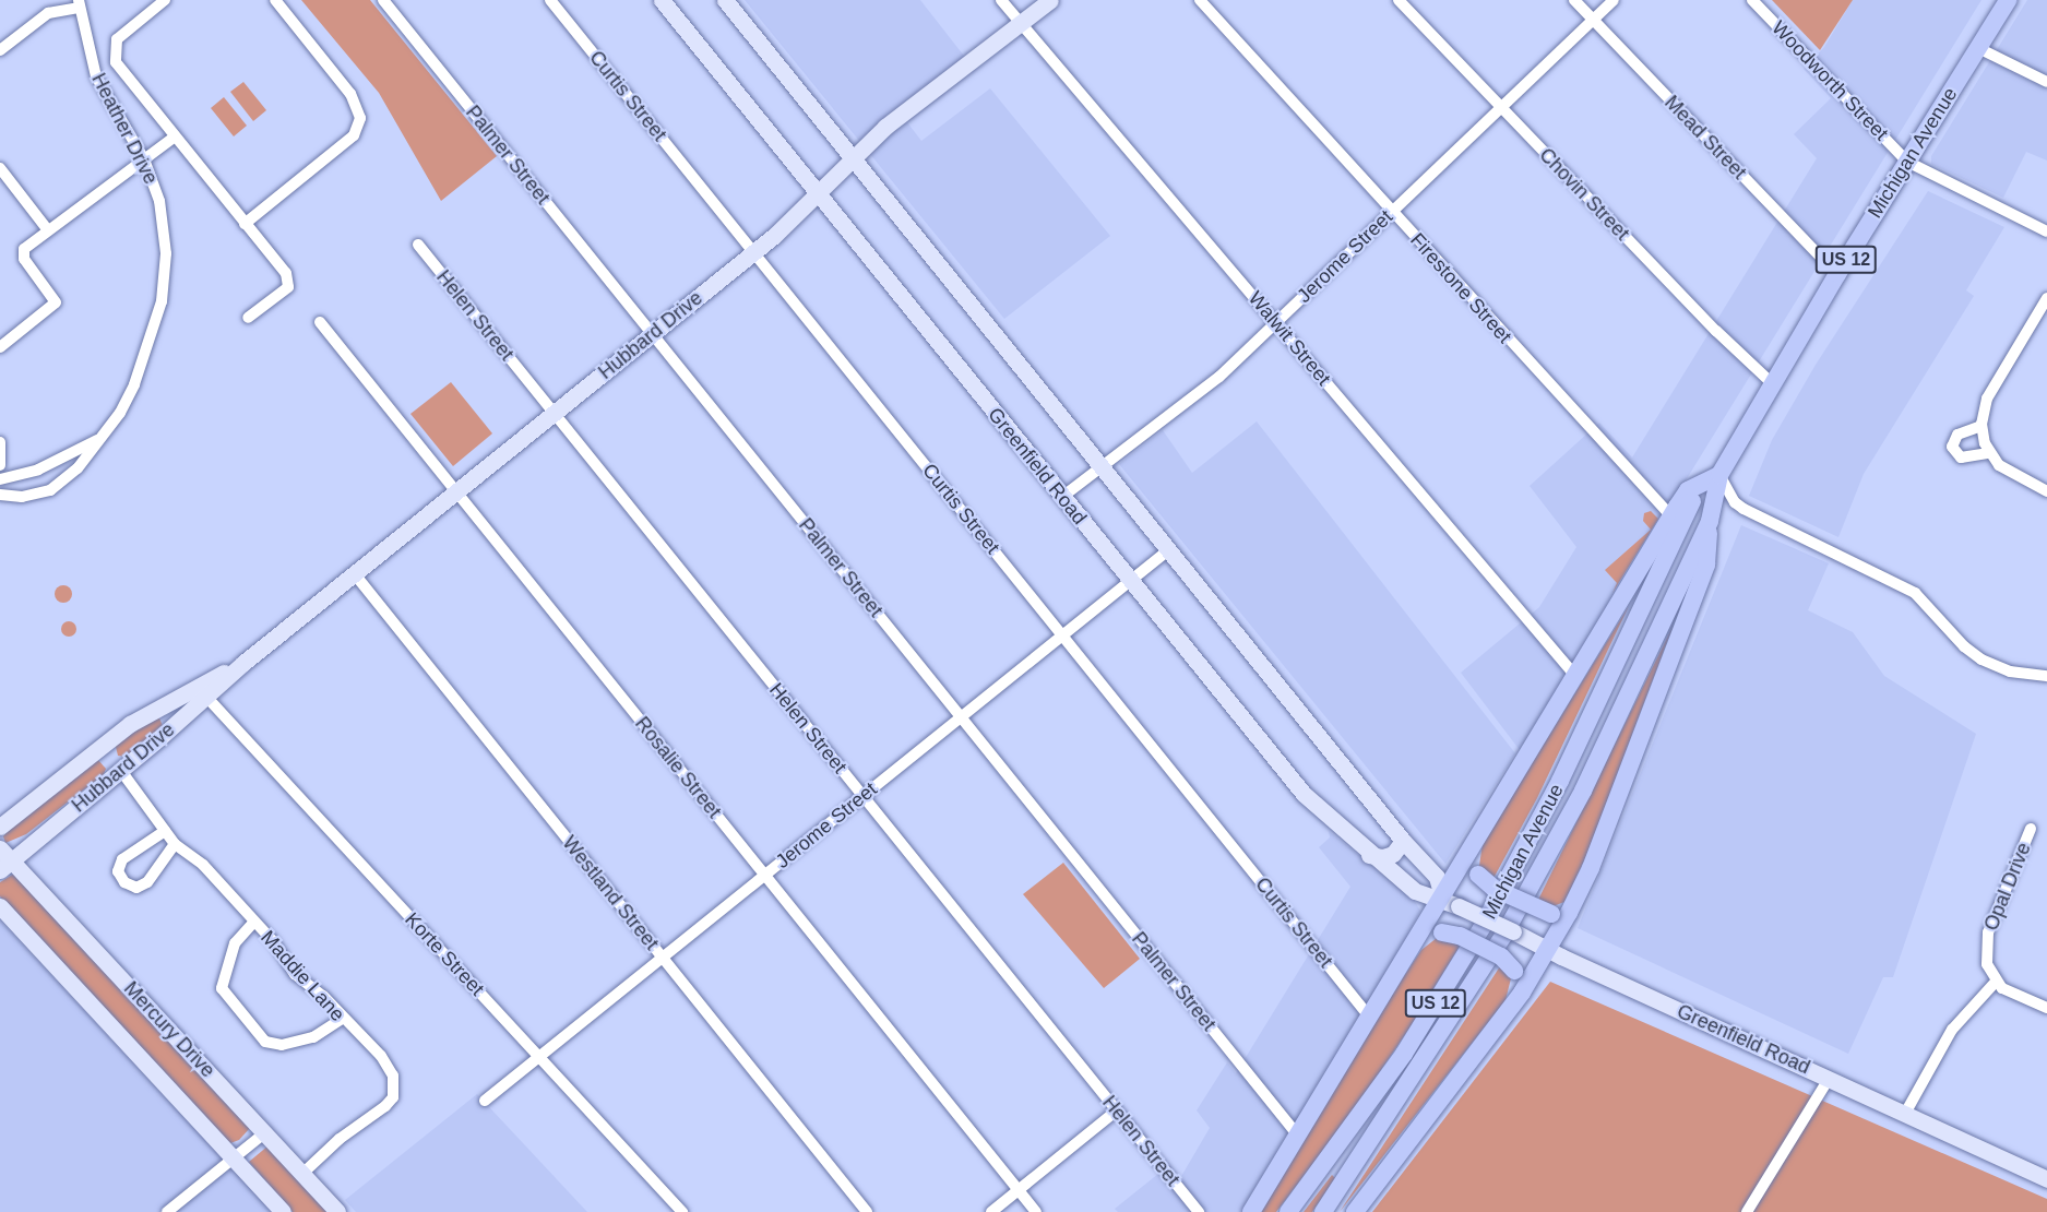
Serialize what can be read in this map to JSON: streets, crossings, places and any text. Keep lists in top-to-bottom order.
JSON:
{
  "streets": {
    "main road": [
      "Michigan Avenue",
      "US 12",
      "Hubbard Drive",
      "Greenfield Road",
      "Mercury Drive"
    ],
    "street": [
      "Woodworth Street",
      "Curtis Street",
      "Heather Drive",
      "Mead Street",
      "Palmer Street",
      "Chovin Street",
      "Jerome Street",
      "Firestone Street",
      "Helen Street",
      "Walwit Street",
      "Rosalie Street",
      "Opal Drive",
      "Westland Street",
      "Korte Street",
      "Maddie Lane"
    ]
  },
  "crossings": [
    ["Woodworth Street", "Michigan Avenue"],
    ["Curtis Street", "Jerome Street"],
    ["Curtis Street", "Hubbard Drive"],
    ["Mead Street", "Michigan Avenue"],
    ["Mead Street", "Jerome Street"],
    ["Michigan Avenue", "Chovin Street"],
    ["Palmer Street", "Jerome Street"],
    ["Palmer Street", "Hubbard Drive"],
    ["Chovin Street", "Jerome Street"],
    ["Jerome Street", "Firestone Street"],
    ["Jerome Street", "Helen Street"],
    ["Jerome Street", "Walwit Street"],
    ["Jerome Street", "Greenfield Road"],
    ["Jerome Street", "Rosalie Street"],
    ["Jerome Street", "Westland Street"],
    ["Jerome Street", "Korte Street"],
    ["Helen Street", "Hubbard Drive"],
    ["Hubbard Drive", "Walwit Street"],
    ["Hubbard Drive", "Greenfield Road"],
    ["Hubbard Drive", "Rosalie Street"],
    ["Hubbard Drive", "Westland Street"],
    ["Hubbard Drive", "Korte Street"],
    ["Hubbard Drive", "Maddie Lane"],
    ["Hubbard Drive", "Mercury Drive"],
    ["Maddie Lane", "Mercury Drive"]
  ]
}
